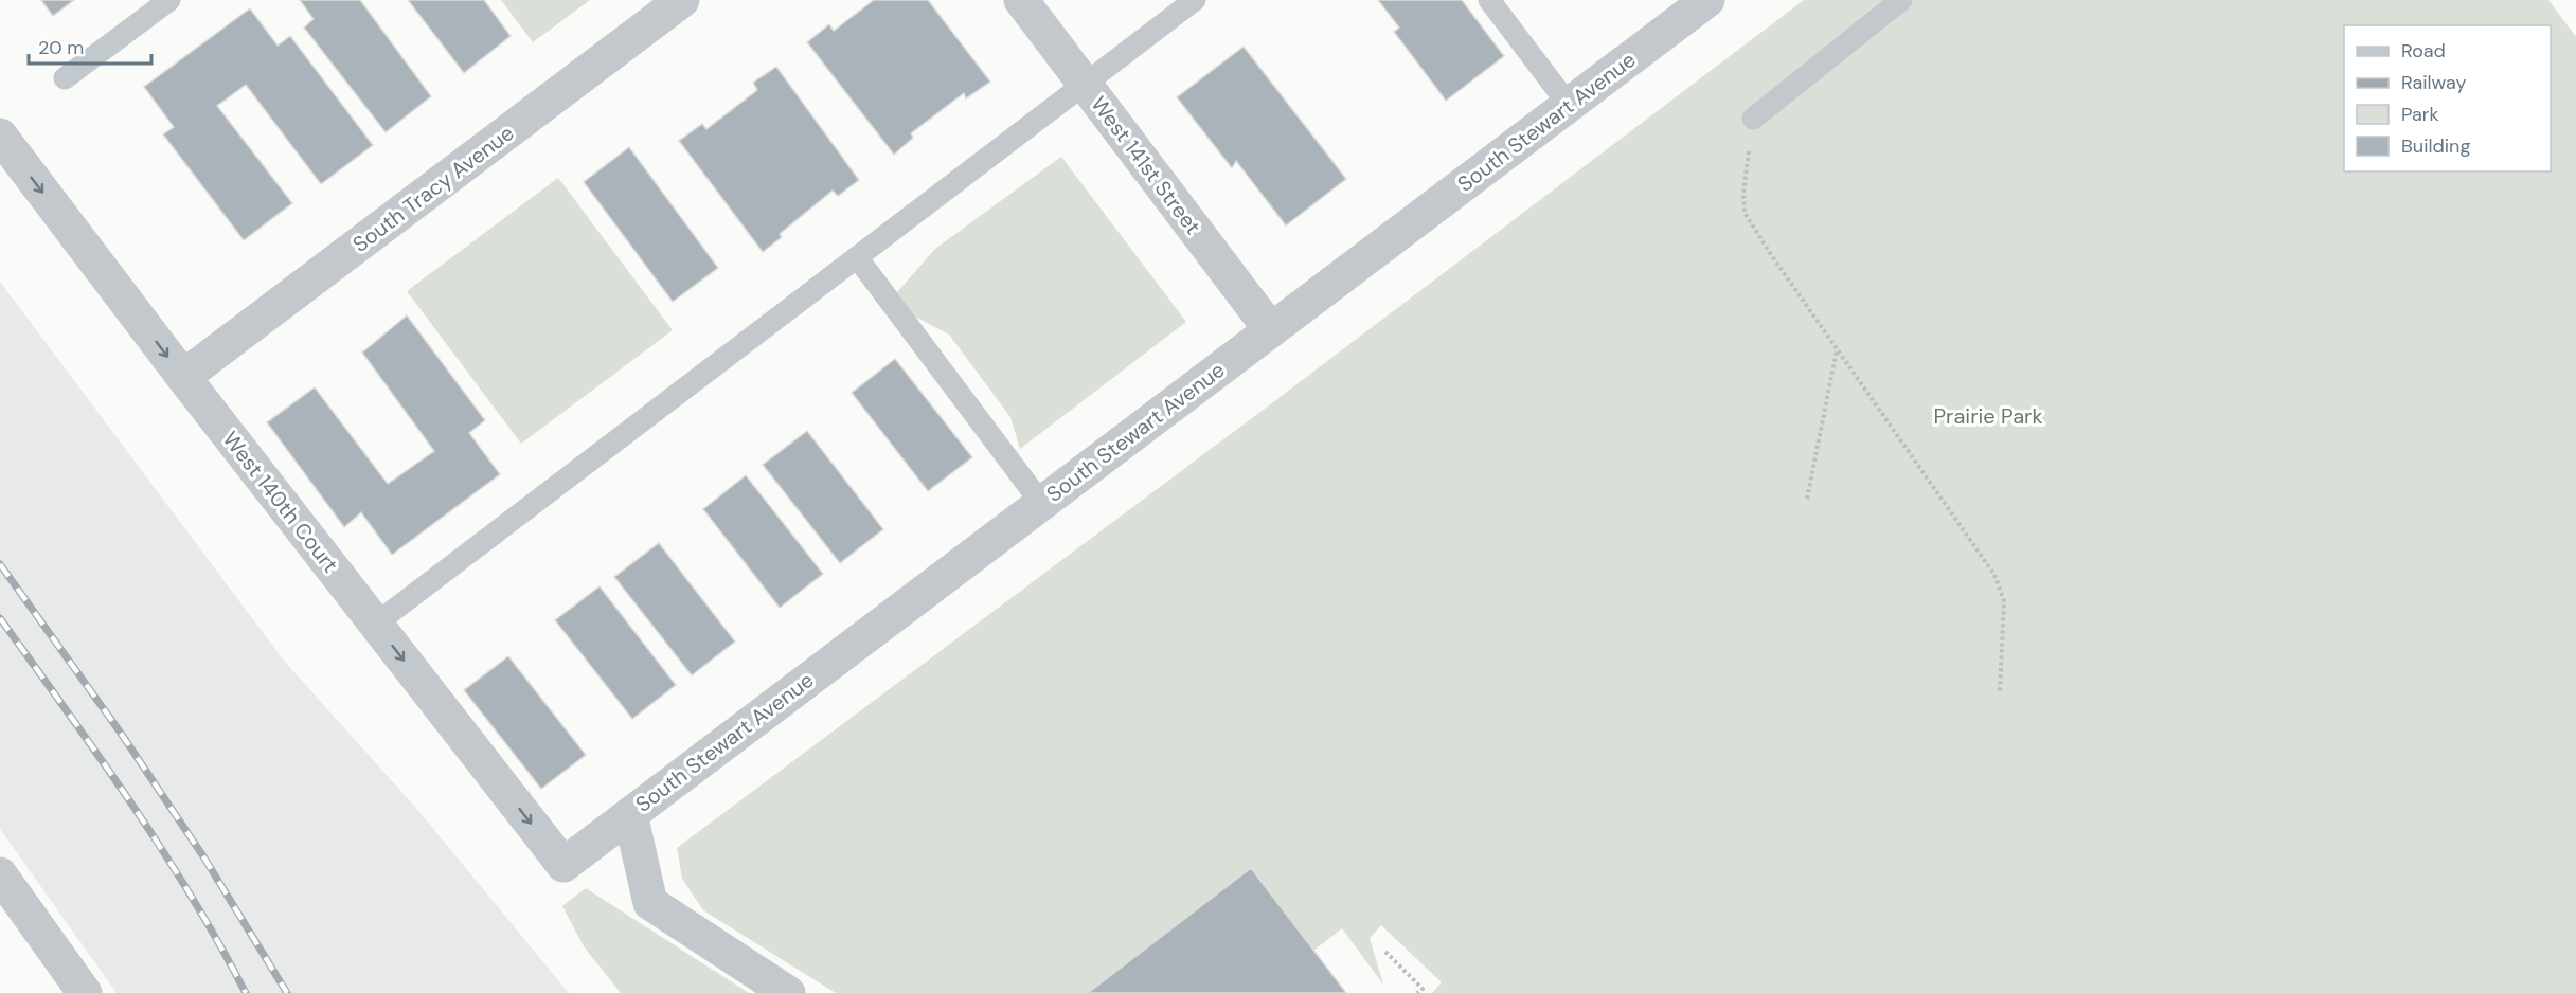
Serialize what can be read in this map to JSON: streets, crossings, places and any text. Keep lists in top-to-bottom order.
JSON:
{
  "streets": {
    "street": [
      "South Stewart Avenue",
      "West 141st Street",
      "South Tracy Avenue",
      "West 140th Court"
    ]
  },
  "crossings": [
    ["South Stewart Avenue", "West 141st Street"],
    ["South Stewart Avenue", "West 140th Court"],
    ["South Tracy Avenue", "West 140th Court"]
  ],
  "one_way": ["West 140th Court"],
  "parks": ["Prairie Park"],
  "legend": [
    "Road",
    "Railway",
    "Park",
    "Building"
  ],
  "scale_bar": "20 m"
}
